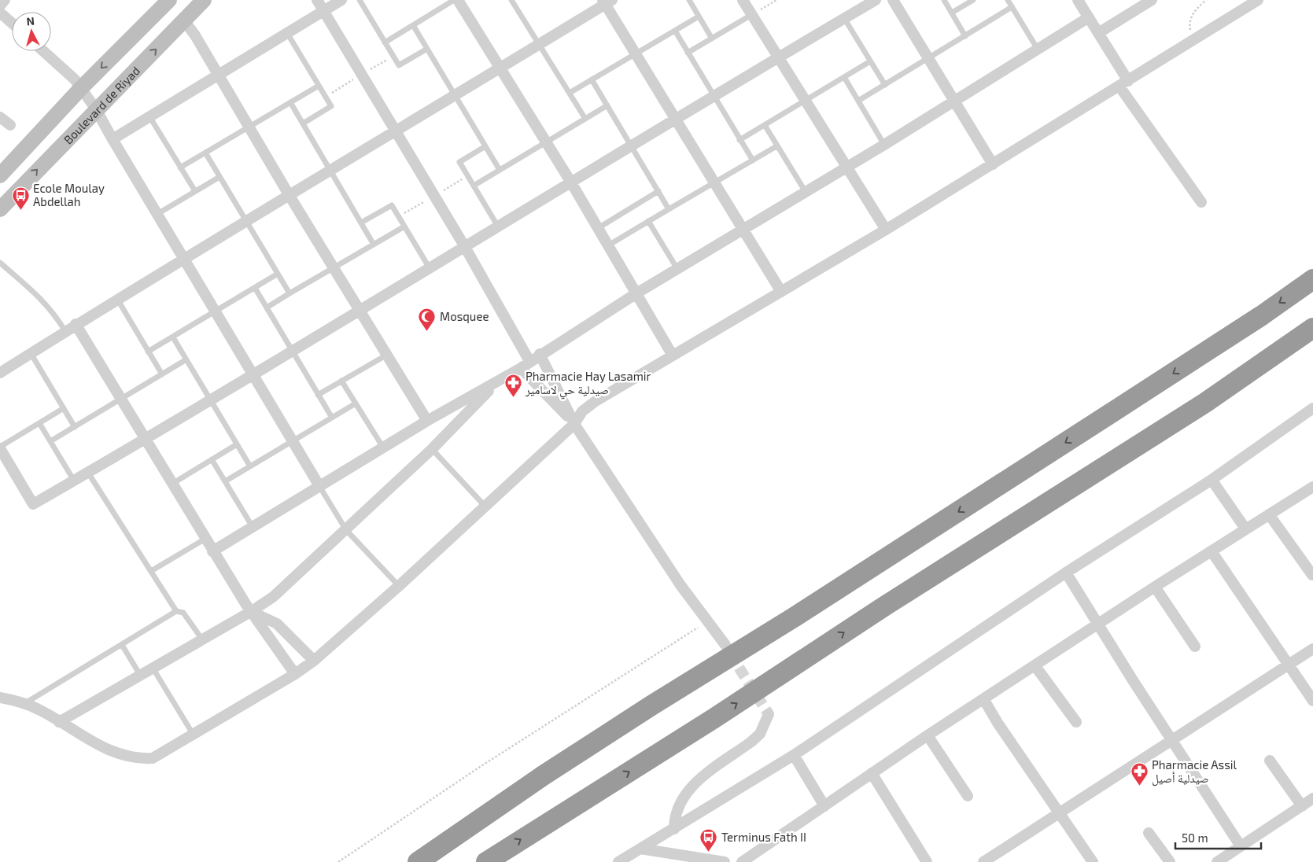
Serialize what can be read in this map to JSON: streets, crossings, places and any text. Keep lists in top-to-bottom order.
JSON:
{
  "streets": {
    "main road": ["Boulevard de Riyad"]
  },
  "places": {
    "bus stop": ["Ecole Moulay Abdellah", "Terminus Fath II"],
    "mosque": ["Mosquee"],
    "pharmacy": ["Pharmacie Hay Lasamir صيدلية حي لاسامير", "Pharmacie Assil صيدلية أصيل"]
  },
  "scale_bar": "50 m",
  "north": "top"
}
